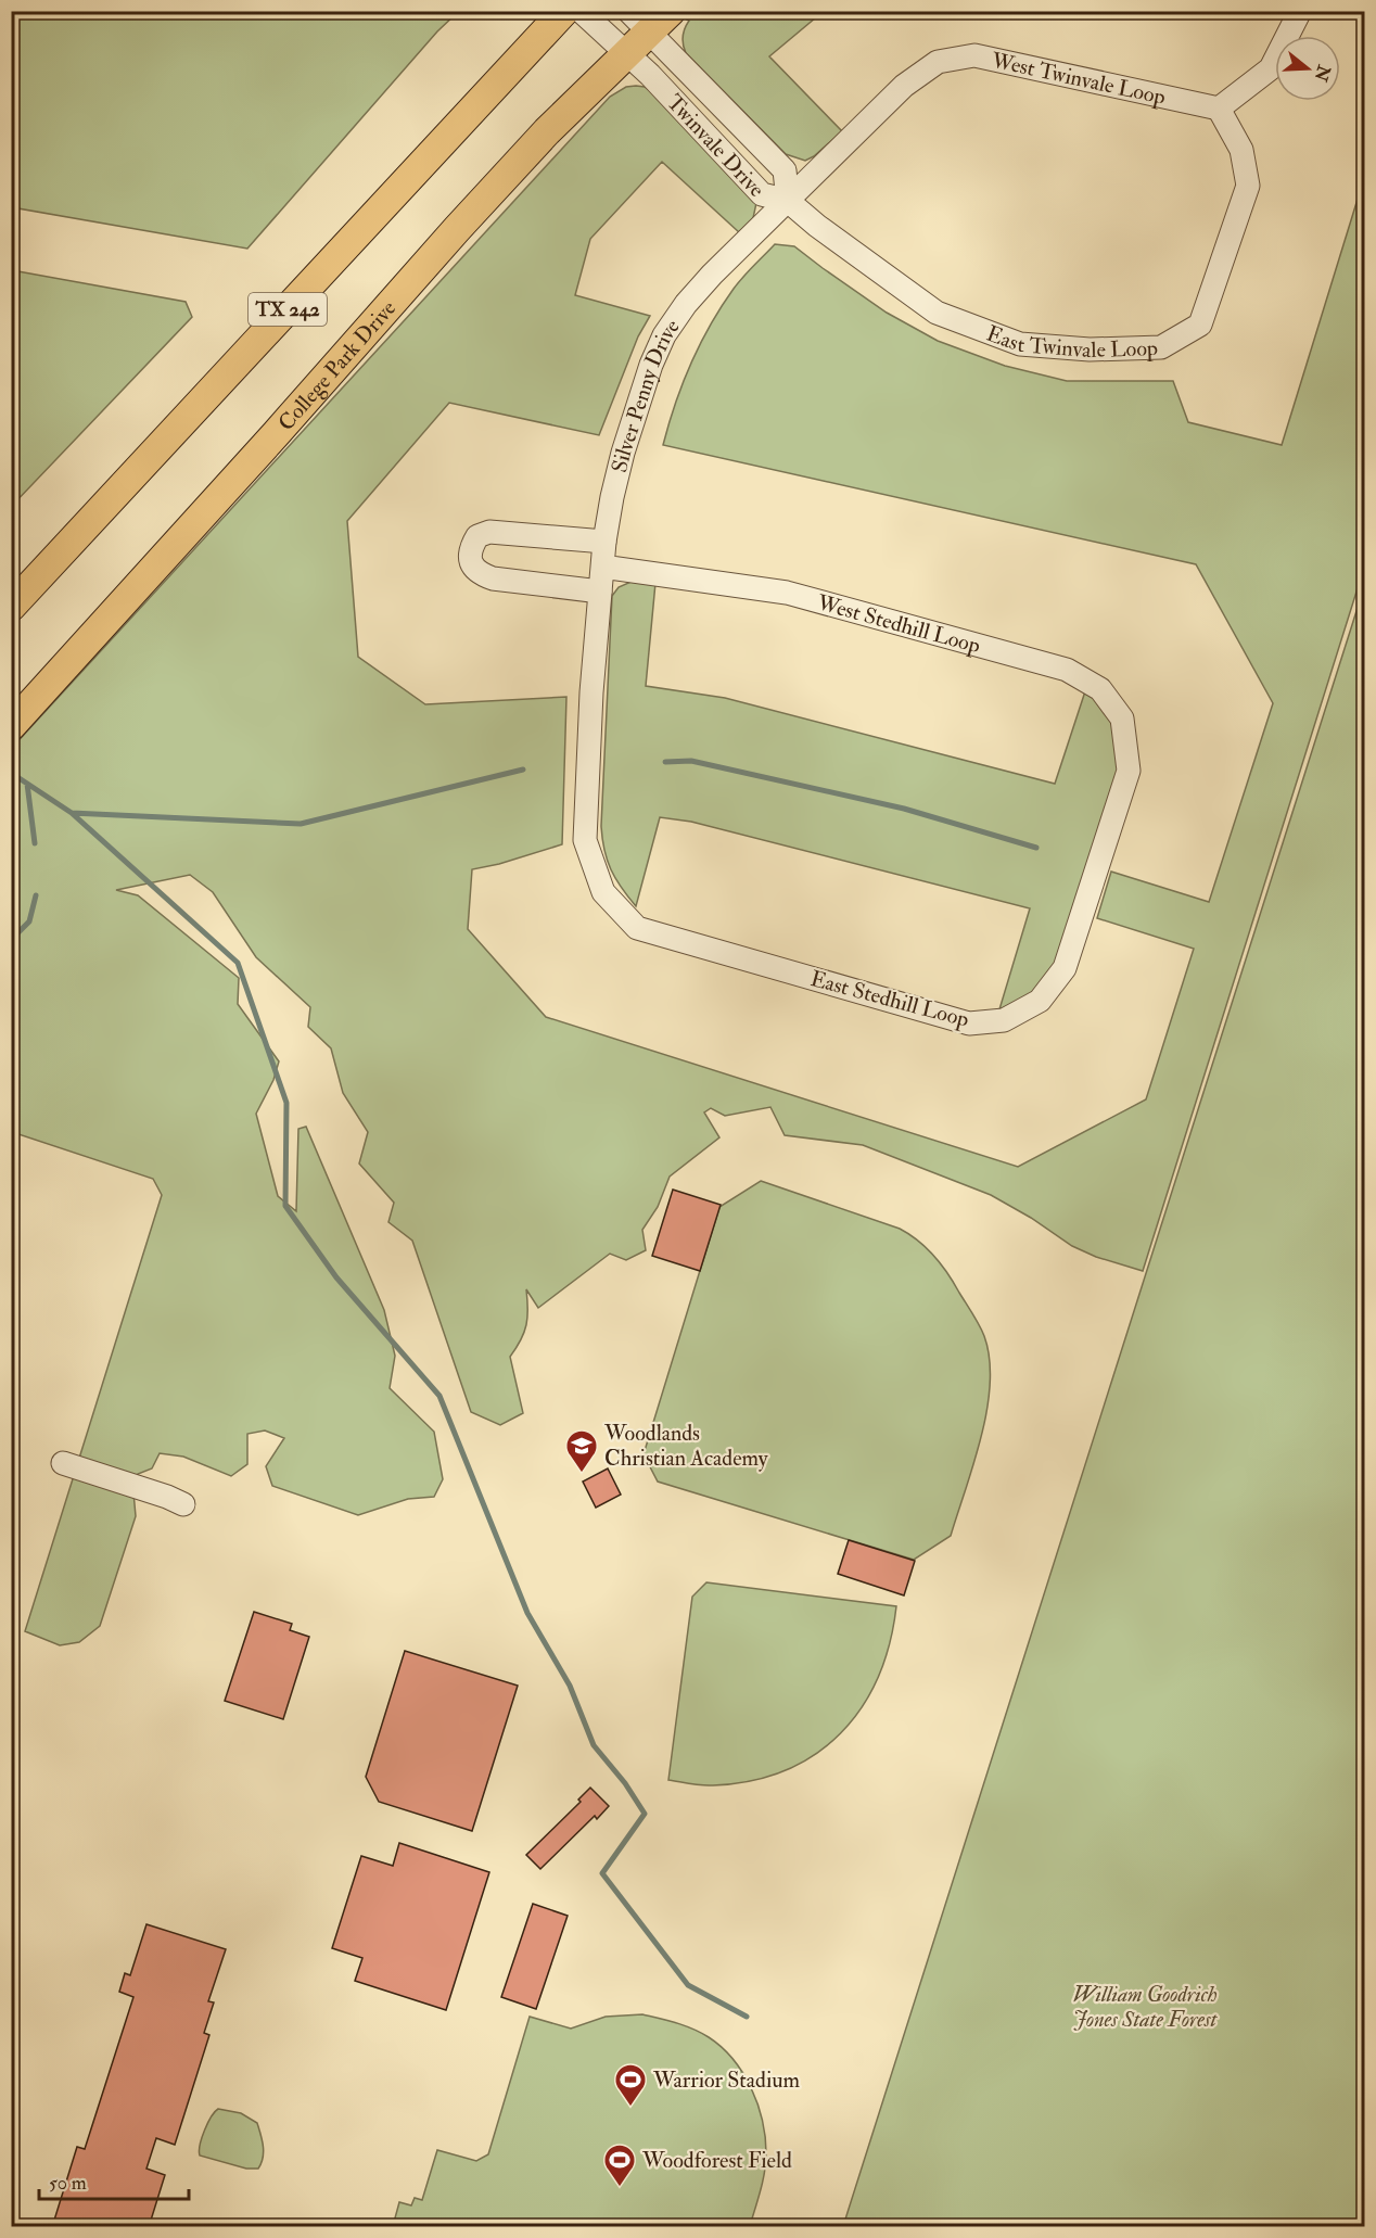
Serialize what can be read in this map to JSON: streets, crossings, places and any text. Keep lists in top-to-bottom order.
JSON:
{
  "streets": {
    "main road": ["TX 242", "College Park Drive"],
    "street": [
      "West Twinvale Loop",
      "Twinvale Drive",
      "East Twinvale Loop",
      "Silver Penny Drive",
      "West Stedhill Loop",
      "East Stedhill Loop"
    ]
  },
  "crossings": [
    ["West Twinvale Loop", "East Twinvale Loop"],
    ["West Twinvale Loop", "Silver Penny Drive"],
    ["Twinvale Drive", "East Twinvale Loop"],
    ["Twinvale Drive", "College Park Drive"],
    ["Twinvale Drive", "Silver Penny Drive"],
    ["East Twinvale Loop", "Silver Penny Drive"],
    ["Silver Penny Drive", "West Stedhill Loop"],
    ["Silver Penny Drive", "East Stedhill Loop"],
    ["West Stedhill Loop", "East Stedhill Loop"]
  ],
  "parks": ["William Goodrich Jones State Forest"],
  "places": {
    "school or university": ["Woodlands Christian Academy"],
    "sports": ["Warrior Stadium", "Woodforest Field"]
  },
  "scale_bar": "50 m",
  "north": "right"
}
